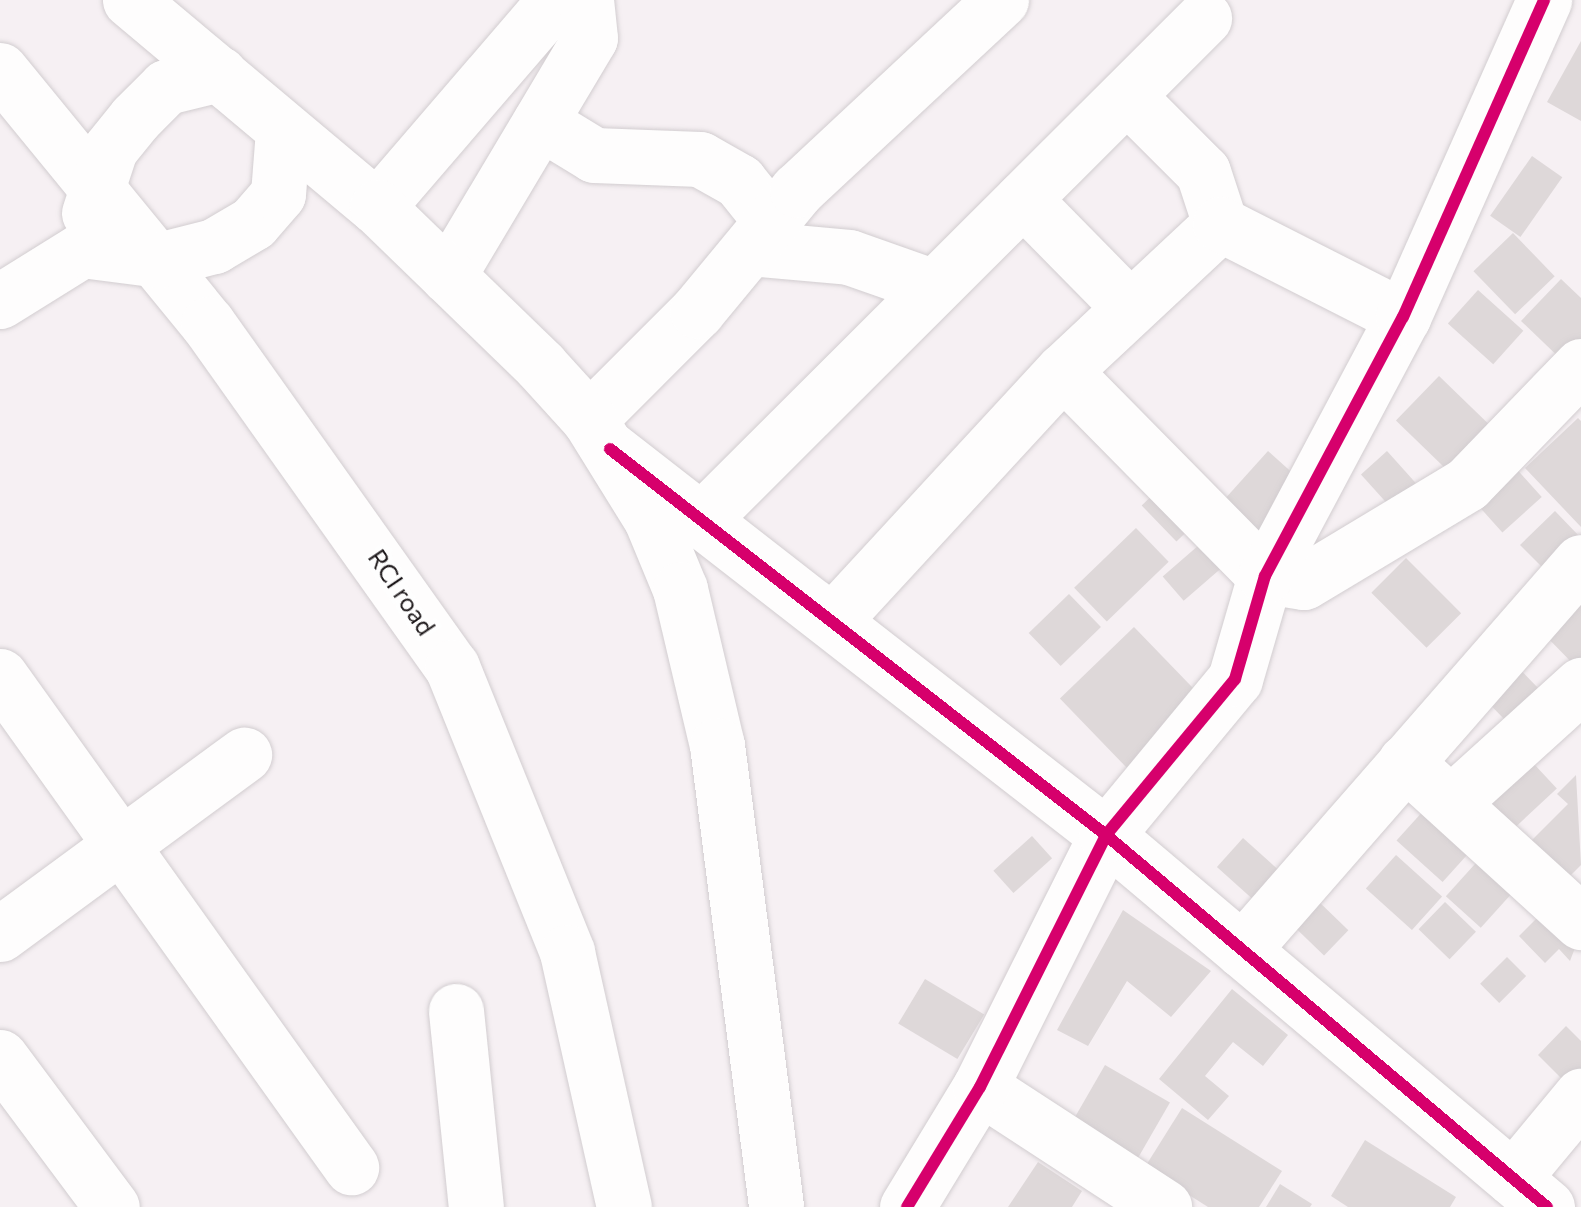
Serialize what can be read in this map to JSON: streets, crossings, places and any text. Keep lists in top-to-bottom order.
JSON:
{
  "streets": {
    "street": ["RCI road"]
  }
}
